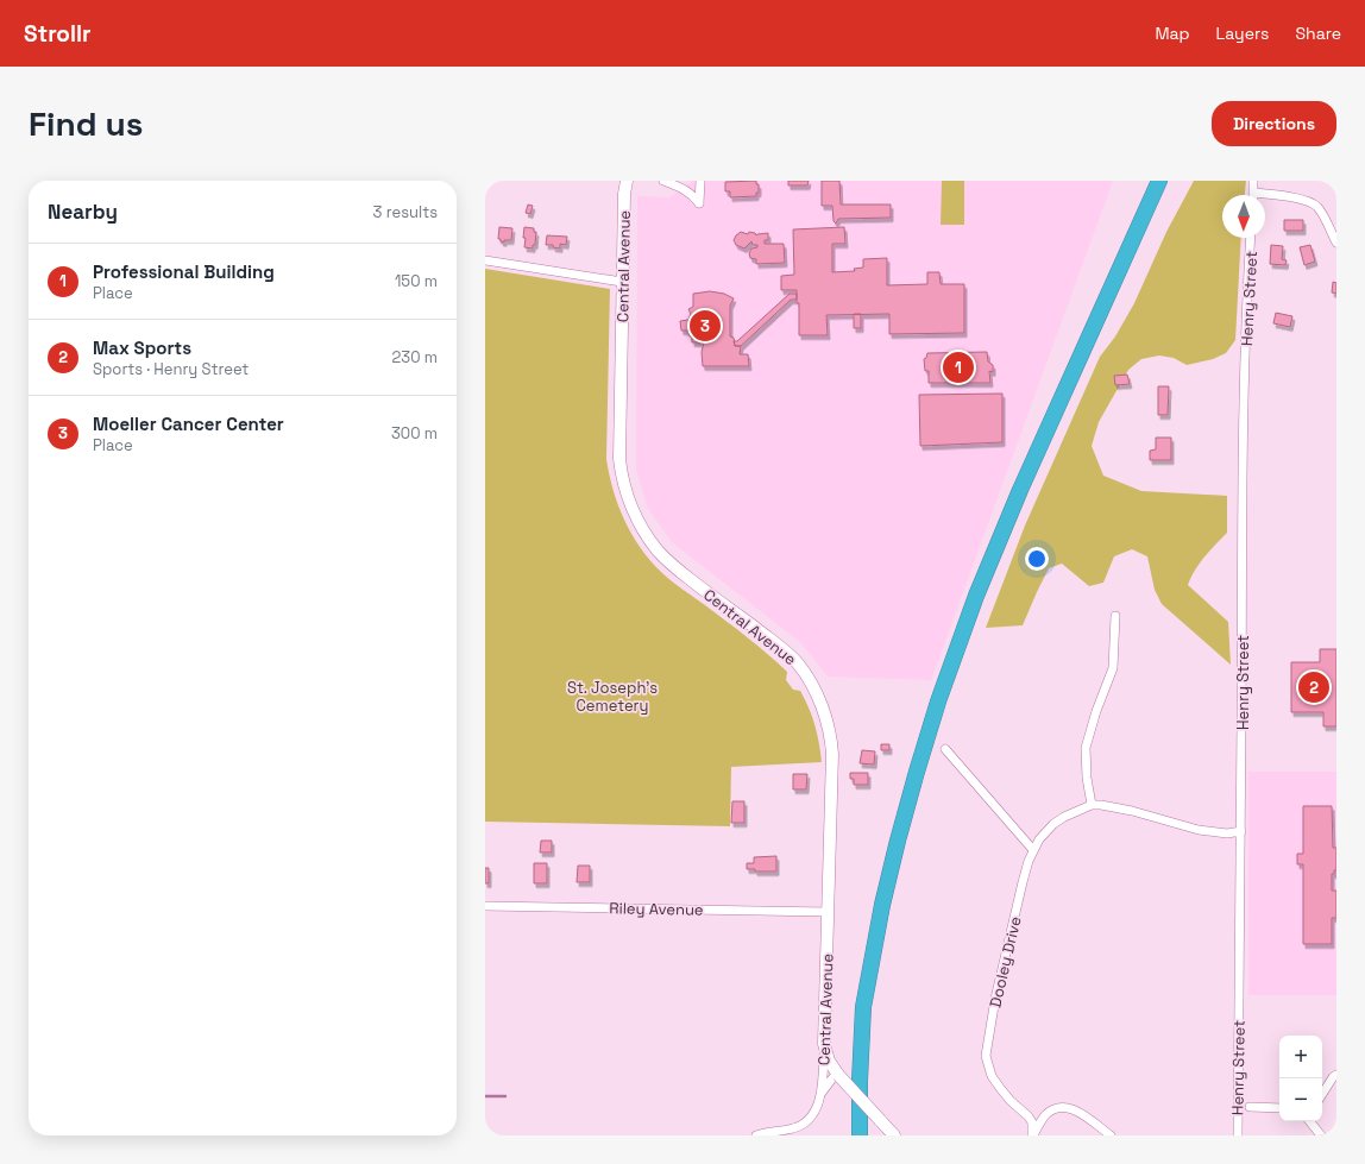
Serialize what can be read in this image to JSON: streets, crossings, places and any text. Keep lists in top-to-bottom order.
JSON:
{
  "streets": {
    "street": [
      "Central Avenue",
      "Henry Street",
      "Riley Avenue",
      "Dooley Drive"
    ]
  },
  "crossings": [
    ["Central Avenue", "Riley Avenue"],
    ["Henry Street", "Dooley Drive"]
  ],
  "parks": ["St. Joseph's Cemetery"],
  "north": "bottom",
  "page": {
    "header": "Strollr",
    "nav": ["Map", "Layers", "Share"],
    "buttons": "Directions",
    "title": "Find us",
    "heading": ["Nearby", "3 results"],
    "list": [
      {
        "mark": "1",
        "name": "Professional Building",
        "note": "Place",
        "value": "150 m"
      },
      {
        "mark": "2",
        "name": "Max Sports",
        "note": "Sports · Henry Street",
        "value": "230 m"
      },
      {
        "mark": "3",
        "name": "Moeller Cancer Center",
        "note": "Place",
        "value": "300 m"
      }
    ],
    "pins": ["3", "1", "2"],
    "map_buttons": ["+", "−"]
  }
}
